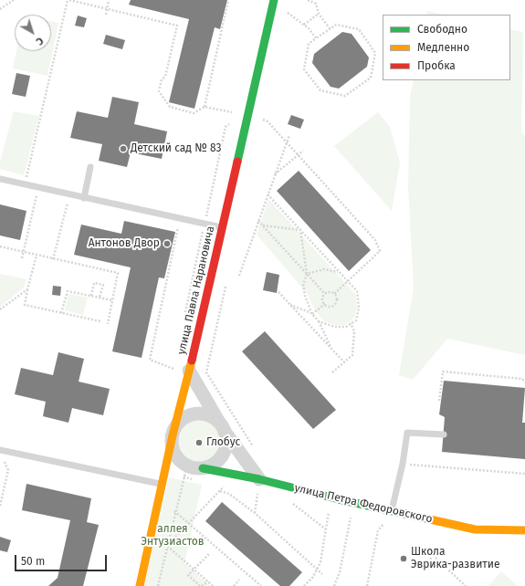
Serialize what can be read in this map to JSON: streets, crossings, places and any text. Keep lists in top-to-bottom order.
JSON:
{
  "streets": {
    "street": ["улица Павла Нарановича", "улица Петра Федоровского"]
  },
  "crossings": [
    ["улица Павла Нарановича", "улица Петра Федоровского"]
  ],
  "parks": ["аллея Энтузиастов"],
  "places": [
    "Детский сад № 83",
    "Антонов Двор",
    "Глобус",
    "Школа Эврика-развитие"
  ],
  "legend": ["Свободно", "Медленно", "Пробка"],
  "scale_bar": "50 m",
  "north": "bottom right"
}
